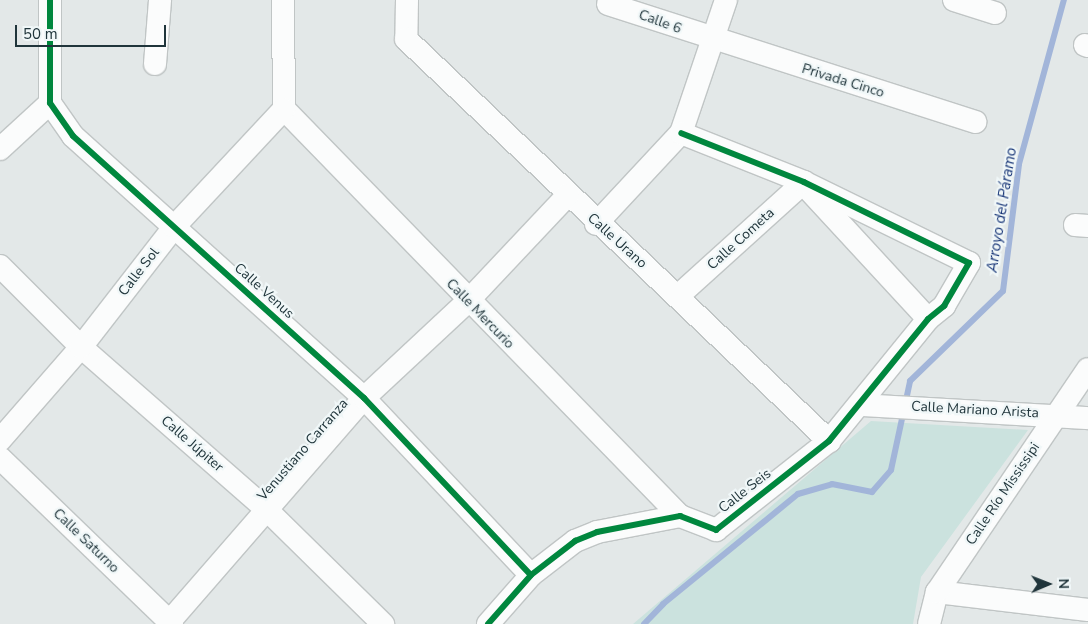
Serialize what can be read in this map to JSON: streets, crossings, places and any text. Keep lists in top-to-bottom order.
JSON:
{
  "streets": {
    "street": [
      "Calle 6",
      "Privada Cinco",
      "Calle Cometa",
      "Calle Urano",
      "Calle Sol",
      "Calle Venus",
      "Calle Mercurio",
      "Calle Mariano Arista",
      "Calle Júpiter",
      "Venustiano Carranza",
      "Calle Seis",
      "Calle Río Mississipi",
      "Calle Saturno"
    ]
  },
  "crossings": [
    ["Calle 6", "Privada Cinco"],
    ["Calle Cometa", "Calle Urano"],
    ["Calle Cometa", "Calle Seis"],
    ["Calle Urano", "Venustiano Carranza"],
    ["Calle Urano", "Calle Seis"],
    ["Calle Sol", "Calle Venus"],
    ["Calle Sol", "Calle Mercurio"],
    ["Calle Sol", "Calle Júpiter"],
    ["Calle Venus", "Venustiano Carranza"],
    ["Calle Mercurio", "Venustiano Carranza"],
    ["Calle Mercurio", "Calle Seis"],
    ["Calle Mariano Arista", "Calle Seis"],
    ["Calle Mariano Arista", "Calle Río Mississipi"],
    ["Calle Júpiter", "Venustiano Carranza"],
    ["Venustiano Carranza", "Calle Saturno"]
  ],
  "water": ["Arroyo del Páramo"],
  "scale_bar": "50 m",
  "north": "right"
}
